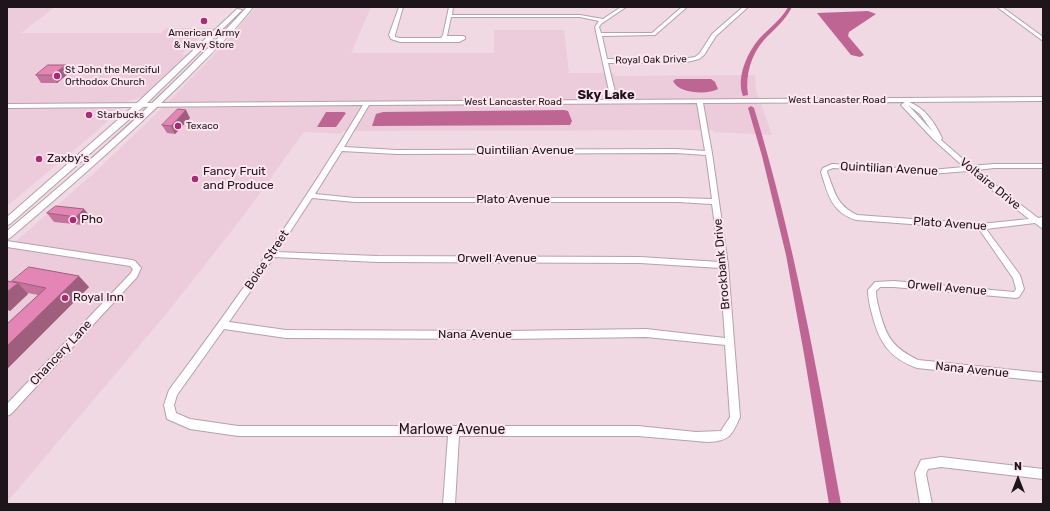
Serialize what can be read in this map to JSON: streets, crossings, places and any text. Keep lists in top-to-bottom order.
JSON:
{
  "streets": {
    "street": [
      "Royal Oak Drive",
      "West Lancaster Road",
      "Quintilian Avenue",
      "Voltaire Drive",
      "Plato Avenue",
      "Orwell Avenue",
      "Boice Street",
      "Brockbank Drive",
      "Nana Avenue",
      "Chancery Lane",
      "Marlowe Avenue"
    ]
  },
  "crossings": [
    ["West Lancaster Road", "Voltaire Drive"],
    ["West Lancaster Road", "Boice Street"],
    ["West Lancaster Road", "Brockbank Drive"],
    ["Quintilian Avenue", "Voltaire Drive"],
    ["Quintilian Avenue", "Plato Avenue"],
    ["Quintilian Avenue", "Boice Street"],
    ["Quintilian Avenue", "Brockbank Drive"],
    ["Voltaire Drive", "Plato Avenue"],
    ["Plato Avenue", "Orwell Avenue"],
    ["Plato Avenue", "Boice Street"],
    ["Plato Avenue", "Brockbank Drive"],
    ["Orwell Avenue", "Boice Street"],
    ["Orwell Avenue", "Brockbank Drive"],
    ["Orwell Avenue", "Nana Avenue"],
    ["Boice Street", "Nana Avenue"],
    ["Boice Street", "Marlowe Avenue"],
    ["Brockbank Drive", "Nana Avenue"],
    ["Brockbank Drive", "Marlowe Avenue"]
  ],
  "districts": ["Sky Lake"],
  "places": [
    "American Army & Navy Store",
    "St John the Merciful Orthodox Church",
    "Starbucks",
    "Texaco",
    "Zaxby's",
    "Fancy Fruit and Produce",
    "Pho",
    "Royal Inn"
  ],
  "north": "top"
}
